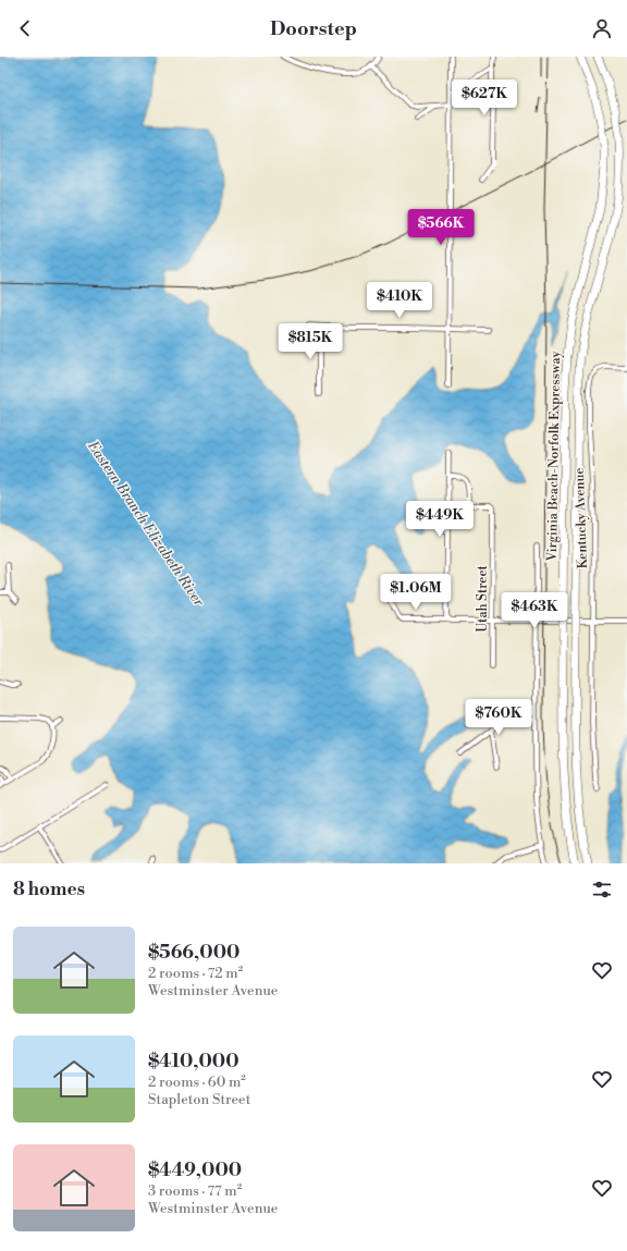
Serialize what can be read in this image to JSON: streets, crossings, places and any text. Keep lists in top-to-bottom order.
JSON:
{
  "streets": {
    "highway": ["Virginia Beach-Norfolk Expressway"],
    "street": ["Kentucky Avenue", "Utah Street"]
  },
  "water": ["Eastern Branch Elizabeth River"],
  "page": {
    "header": "Doorstep",
    "price": [
      "$627K",
      "$566K",
      "$410K",
      "$815K",
      "$449K",
      "$1.06M",
      "$463K",
      "$760K"
    ],
    "heading": "8 homes",
    "list": [
      {
        "name": "$566,000",
        "note": "2 rooms · 72 m² · Westminster Avenue"
      },
      {
        "name": "$410,000",
        "note": "2 rooms · 60 m² · Stapleton Street"
      },
      {
        "name": "$449,000",
        "note": "3 rooms · 77 m² · Westminster Avenue"
      }
    ]
  }
}
